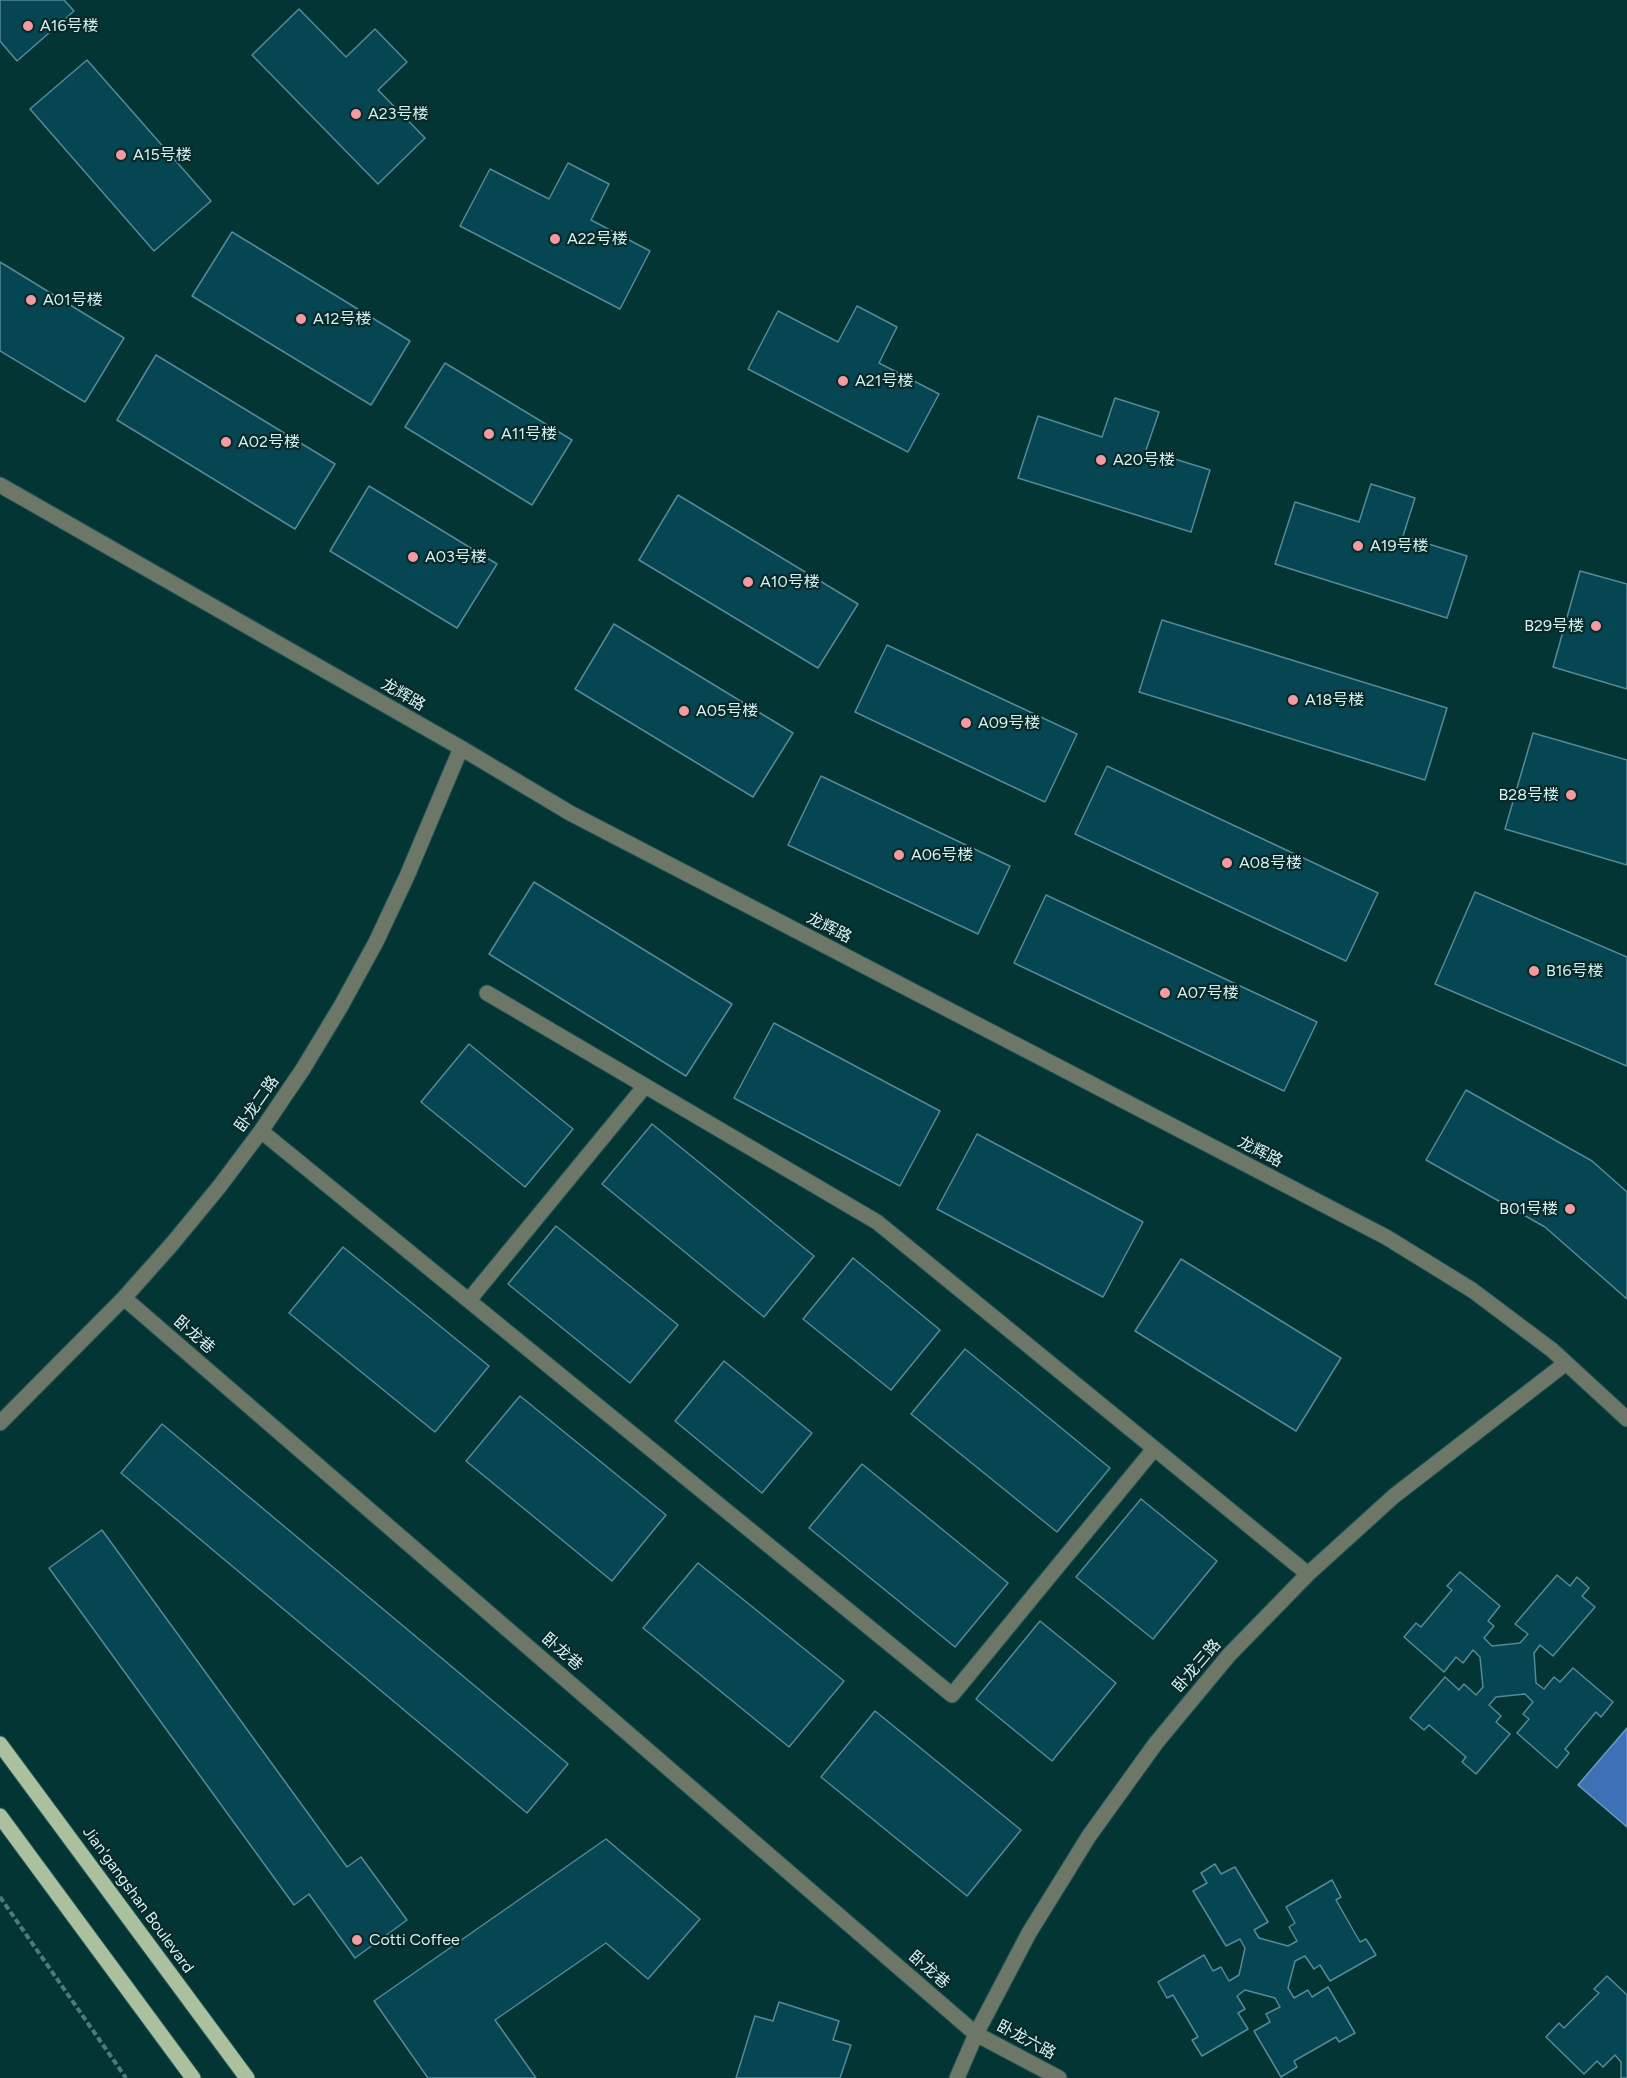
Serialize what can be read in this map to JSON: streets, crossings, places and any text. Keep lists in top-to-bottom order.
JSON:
{
  "streets": {
    "main road": ["Jian'gangshan Boulevard"],
    "street": [
      "龙辉路",
      "卧龙二路",
      "卧龙巷",
      "卧龙三路",
      "卧龙六路"
    ]
  },
  "crossings": [
    ["龙辉路", "卧龙二路"],
    ["龙辉路", "卧龙三路"],
    ["卧龙二路", "卧龙巷"],
    ["卧龙巷", "卧龙三路"],
    ["卧龙巷", "卧龙六路"],
    ["卧龙三路", "卧龙六路"]
  ],
  "places": [
    "A16号楼",
    "A23号楼",
    "A15号楼",
    "A22号楼",
    "A01号楼",
    "A12号楼",
    "A21号楼",
    "A11号楼",
    "A02号楼",
    "A20号楼",
    "A19号楼",
    "A03号楼",
    "A10号楼",
    "B29号楼",
    "A18号楼",
    "A05号楼",
    "A09号楼",
    "B28号楼",
    "A06号楼",
    "A08号楼",
    "B16号楼",
    "A07号楼",
    "B01号楼",
    "Cotti Coffee"
  ]
}
